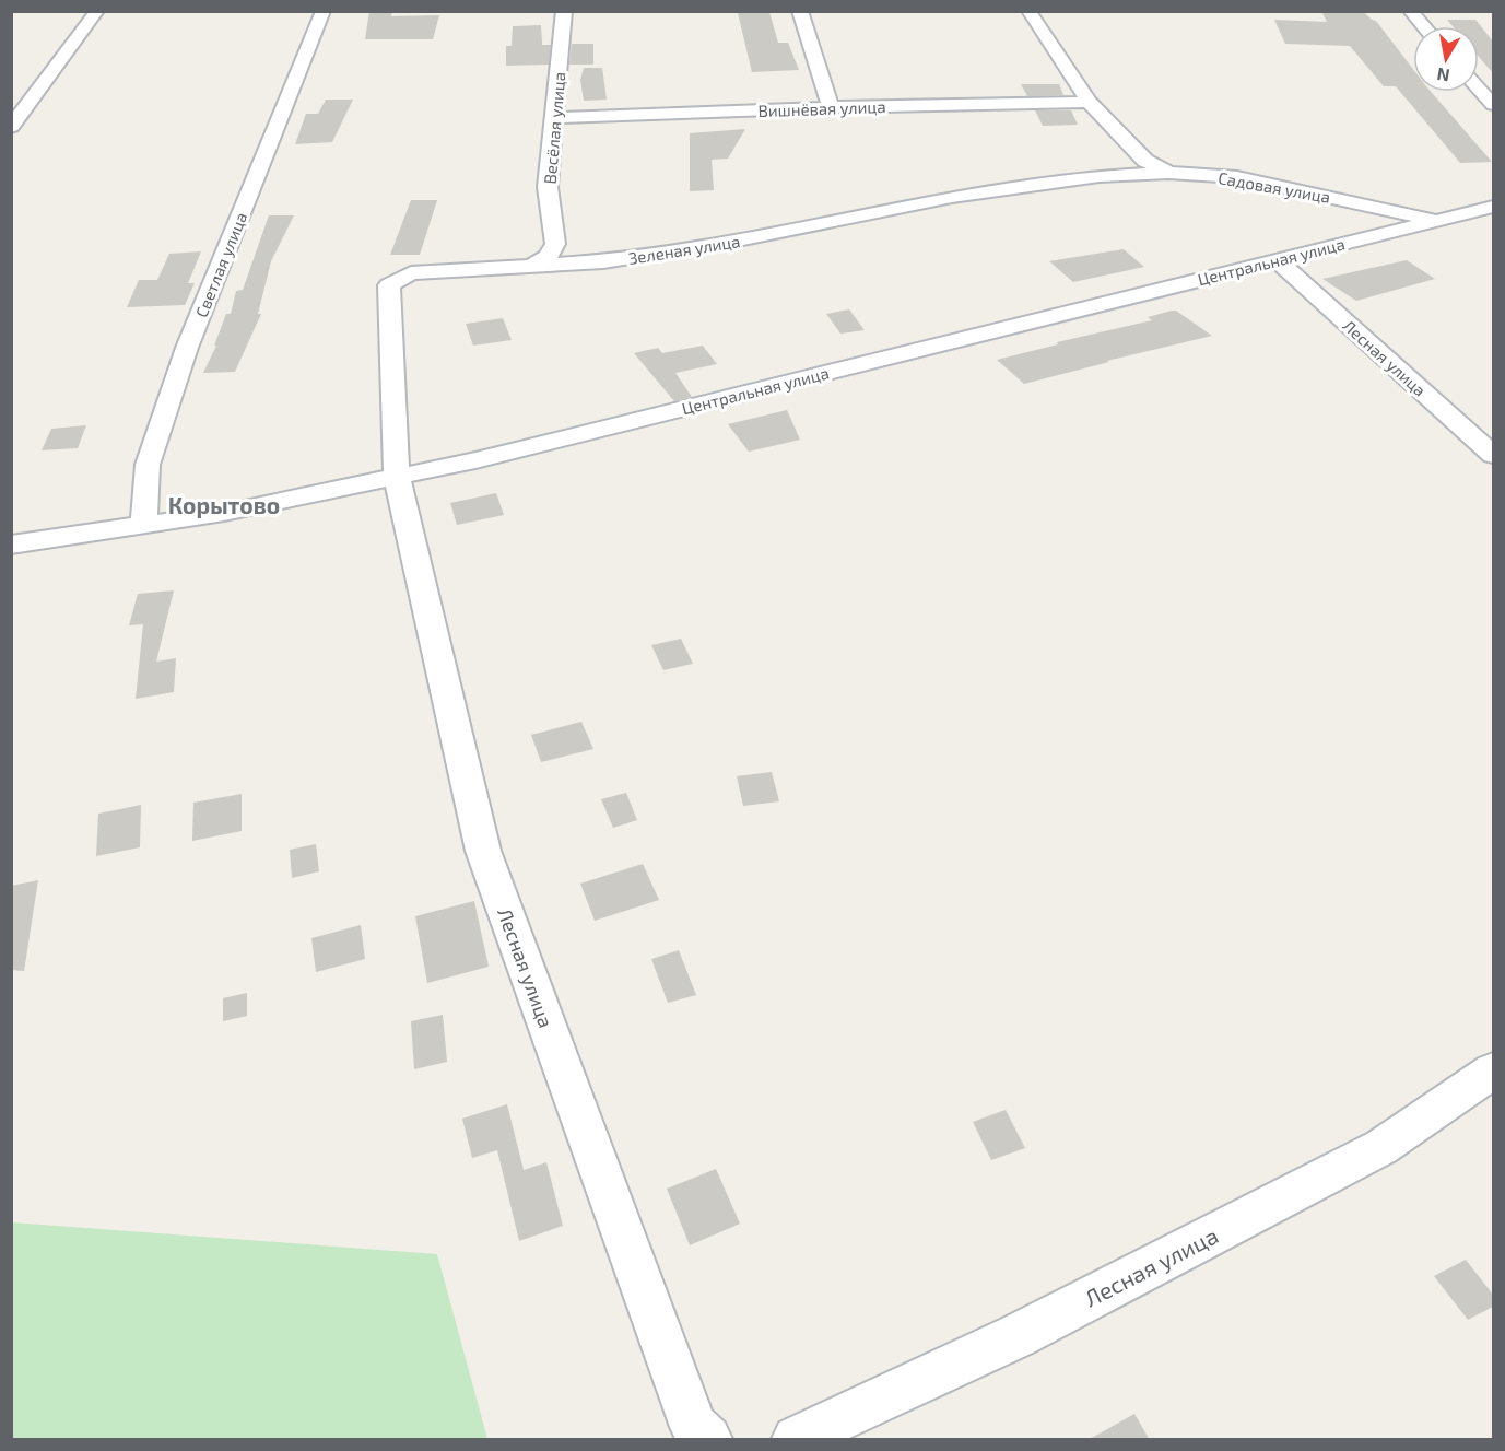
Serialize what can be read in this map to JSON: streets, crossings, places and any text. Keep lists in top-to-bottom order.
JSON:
{
  "streets": {
    "street": [
      "Вишнёвая улица",
      "Весёлая улица",
      "Садовая улица",
      "Зеленая улица",
      "Центральная улица",
      "Светлая улица",
      "Лесная улица"
    ]
  },
  "crossings": [
    ["Вишнёвая улица", "Весёлая улица"],
    ["Вишнёвая улица", "Садовая улица"],
    ["Весёлая улица", "Зеленая улица"],
    ["Садовая улица", "Зеленая улица"],
    ["Садовая улица", "Центральная улица"],
    ["Зеленая улица", "Центральная улица"],
    ["Зеленая улица", "Лесная улица"],
    ["Центральная улица", "Светлая улица"],
    ["Центральная улица", "Лесная улица"]
  ],
  "districts": ["Корытово"],
  "north": "bottom"
}
